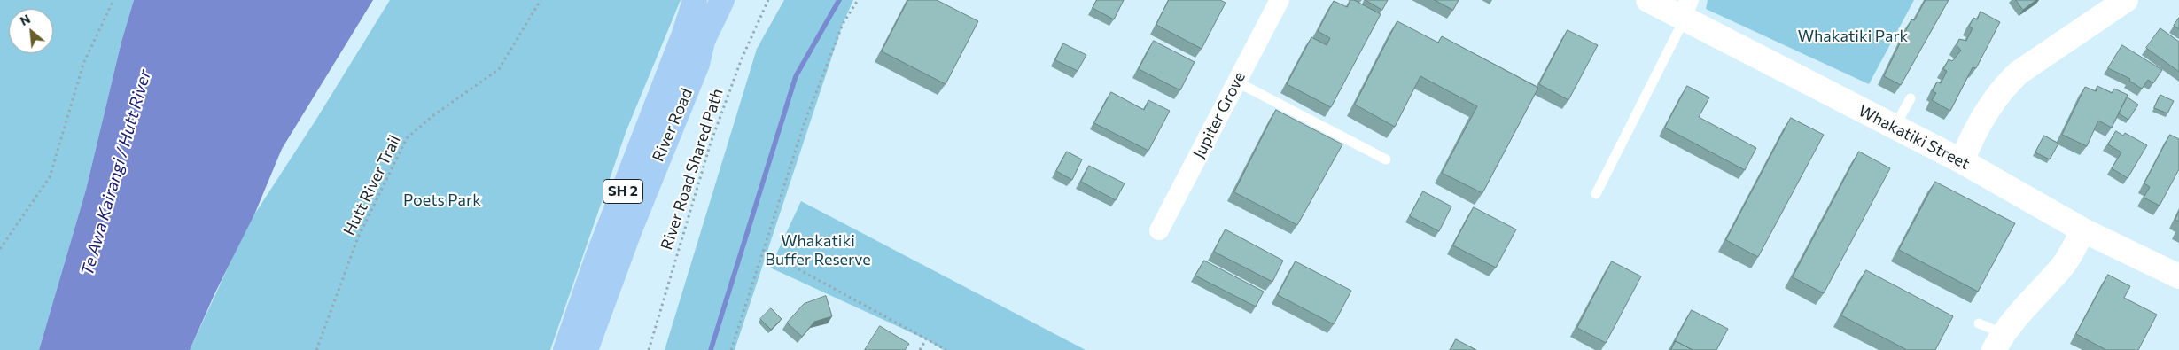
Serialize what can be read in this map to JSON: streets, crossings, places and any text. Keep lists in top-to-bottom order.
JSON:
{
  "streets": {
    "highway": ["River Road", "SH 2"],
    "street": ["Jupiter Grove", "Whakatiki Street"],
    "path": ["River Road Shared Path", "Hutt River Trail"]
  },
  "water": ["Te Awa Kairangi / Hutt River"],
  "parks": ["Whakatiki Park", "Poets Park", "Whakatiki Buffer Reserve"],
  "north": "top left"
}
